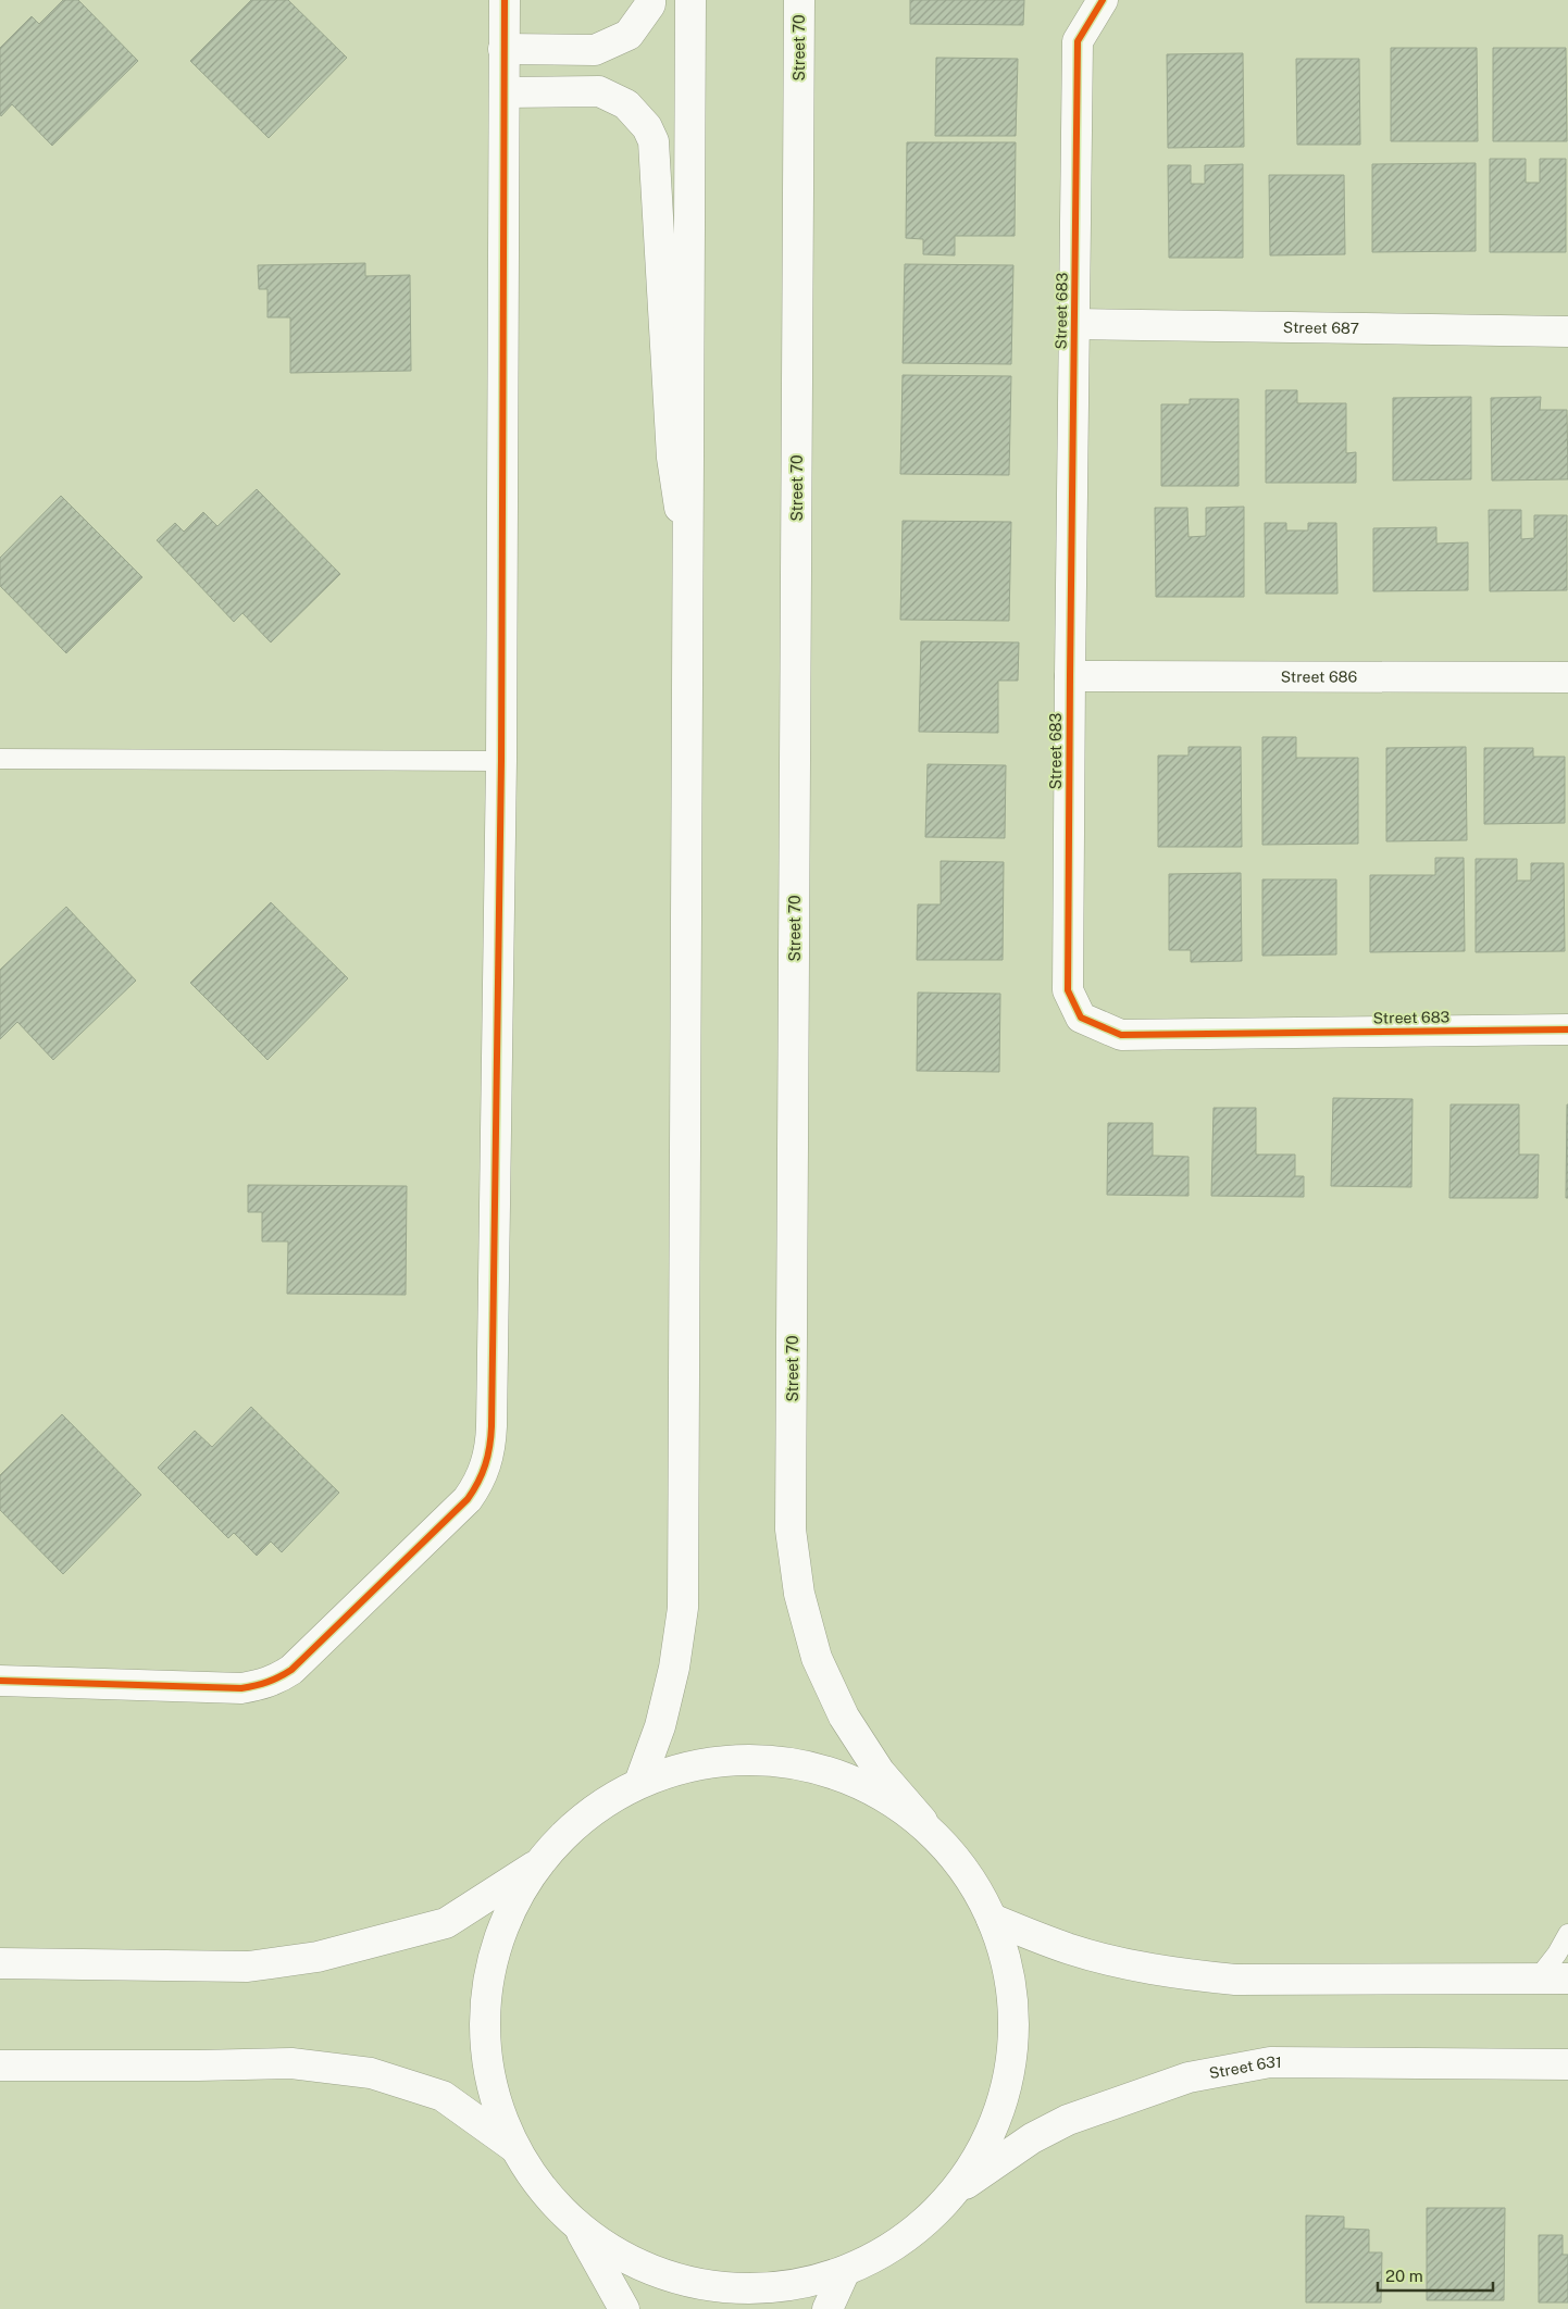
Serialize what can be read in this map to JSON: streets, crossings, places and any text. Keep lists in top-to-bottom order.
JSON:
{
  "streets": {
    "main road": [
      "Street 70",
      "Street 683",
      "Street 687",
      "Street 686",
      "Street 631"
    ]
  },
  "crossings": [
    ["Street 70", "Street 631"],
    ["Street 683", "Street 687"],
    ["Street 683", "Street 686"]
  ],
  "scale_bar": "20 m"
}
